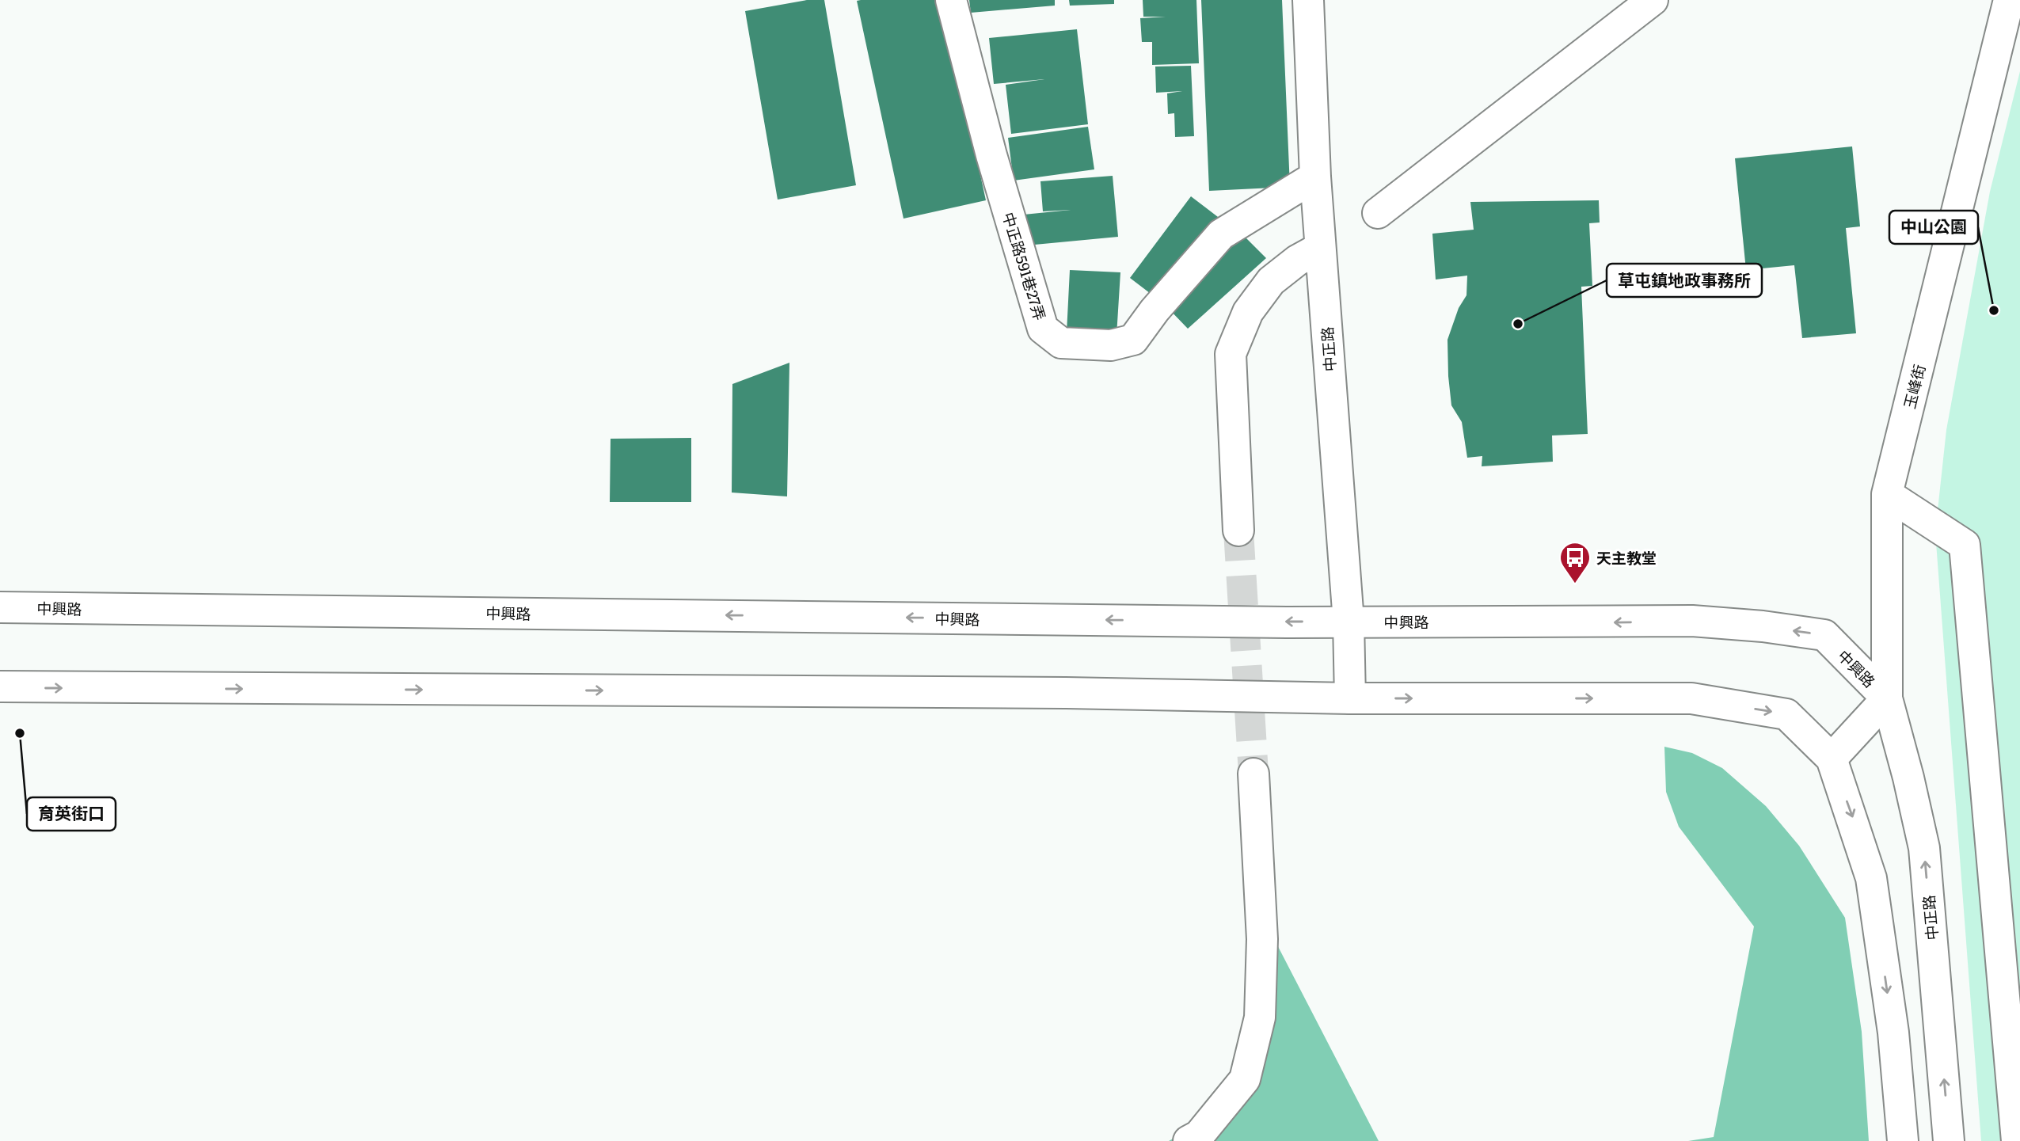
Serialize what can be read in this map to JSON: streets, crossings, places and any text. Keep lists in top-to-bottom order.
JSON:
{
  "streets": {
    "street": [
      "中正路591巷27弄",
      "中正路",
      "玉峰街",
      "中興路"
    ]
  },
  "crossings": [
    ["中正路591巷27弄", "中正路"],
    ["中正路", "玉峰街"],
    ["中正路", "中興路"],
    ["玉峰街", "中興路"]
  ],
  "places": {
    "other": ["中山公園", "草屯鎮地政事務所", "育英街口"],
    "bus stop": ["天主教堂"]
  }
}
